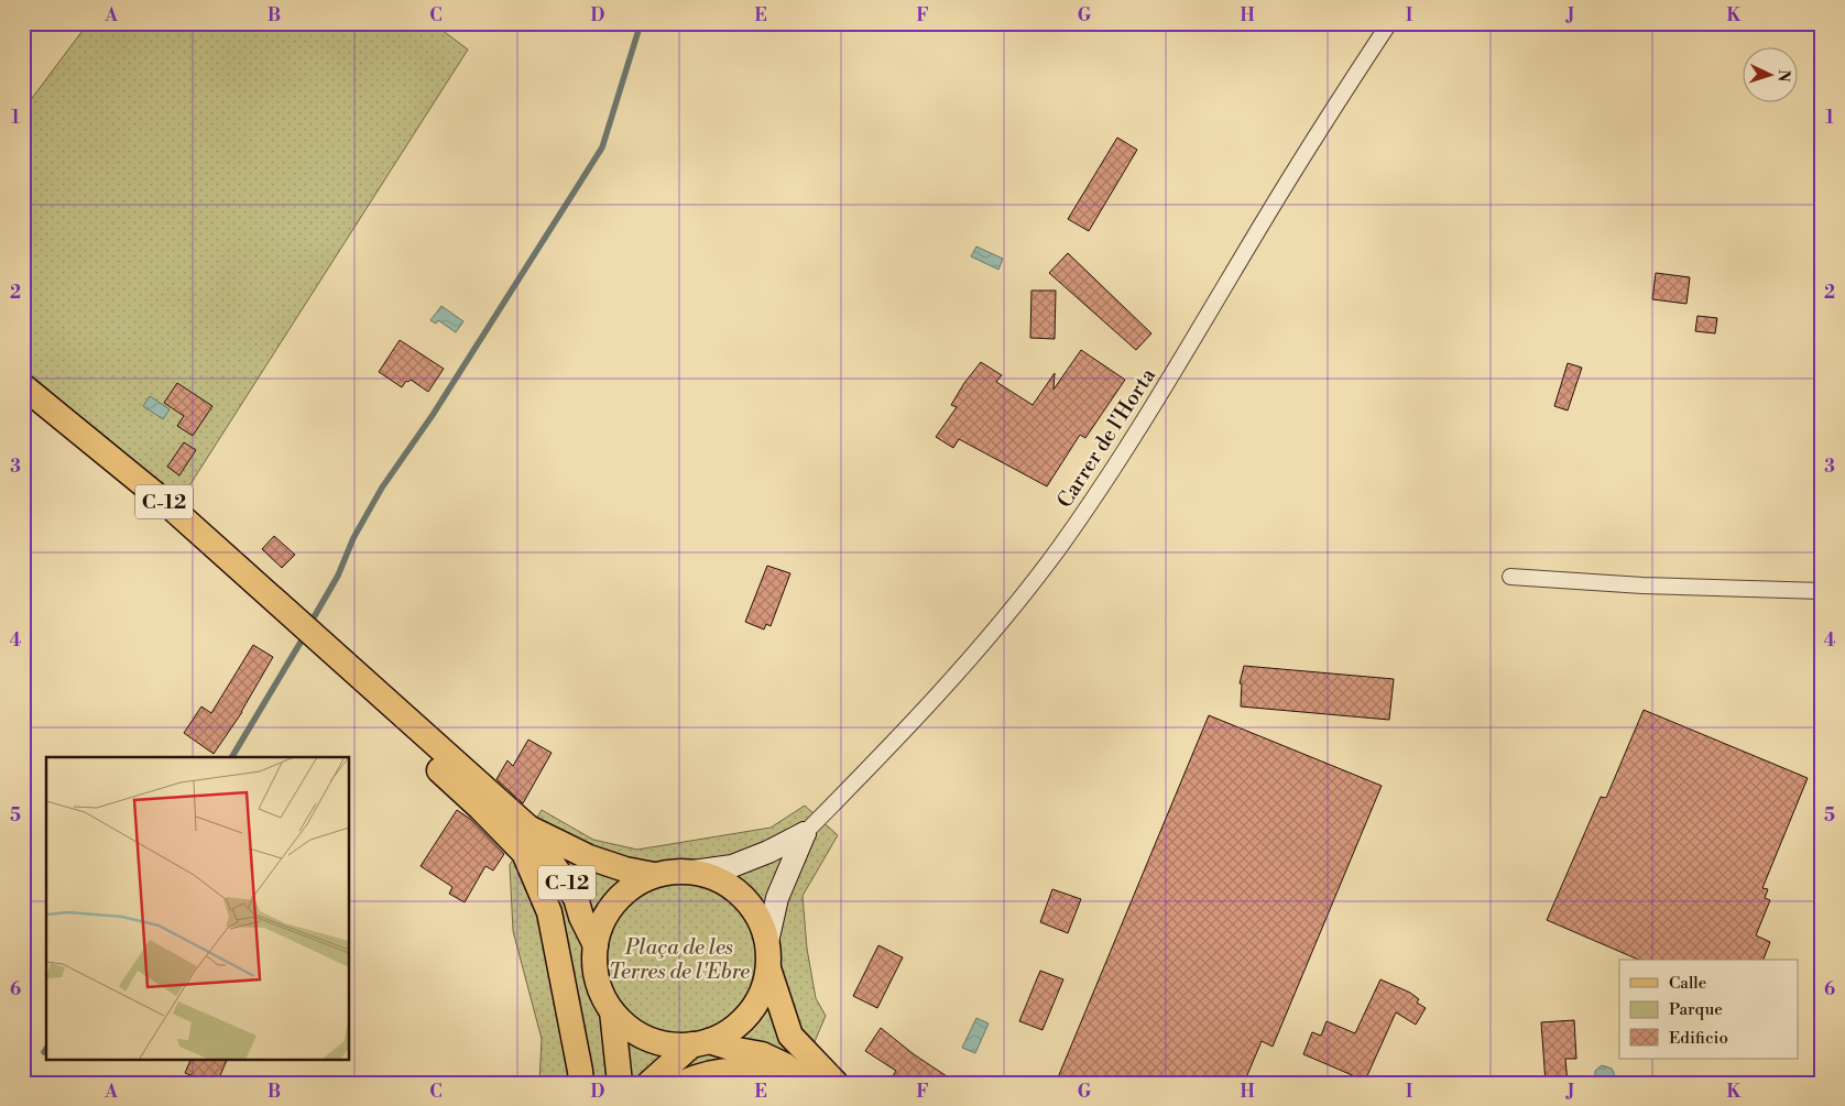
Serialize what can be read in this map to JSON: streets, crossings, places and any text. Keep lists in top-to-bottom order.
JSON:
{
  "streets": {
    "main road": ["C-12"],
    "street": ["Carrer de l'Horta"]
  },
  "parks": ["Plaça de les Terres de l'Ebre"],
  "legend": ["Calle", "Parque", "Edificio"],
  "north": "right",
  "grid": {
    "columns": [
      "A",
      "B",
      "C",
      "D",
      "E",
      "F",
      "G",
      "H",
      "I",
      "J",
      "K"
    ],
    "rows": [
      "1",
      "2",
      "3",
      "4",
      "5",
      "6"
    ]
  }
}
